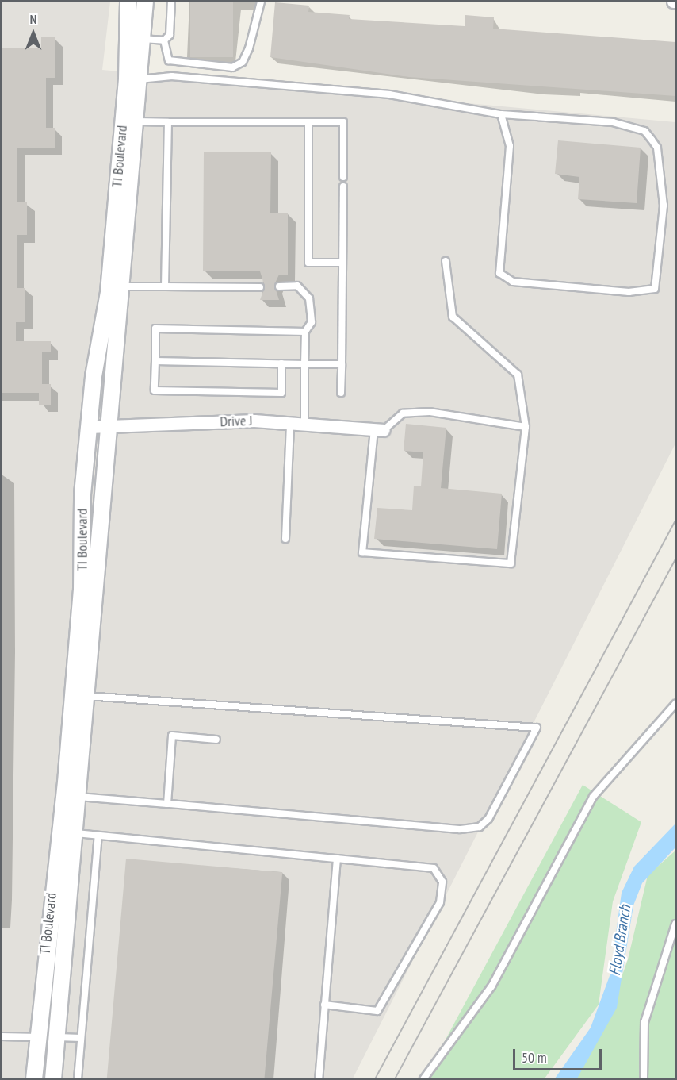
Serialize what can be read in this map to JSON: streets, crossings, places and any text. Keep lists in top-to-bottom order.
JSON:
{
  "streets": {
    "street": ["TI Boulevard", "Drive J"]
  },
  "crossings": [
    ["TI Boulevard", "Drive J"]
  ],
  "water": ["Floyd Branch"],
  "scale_bar": "50 m",
  "north": "top"
}
